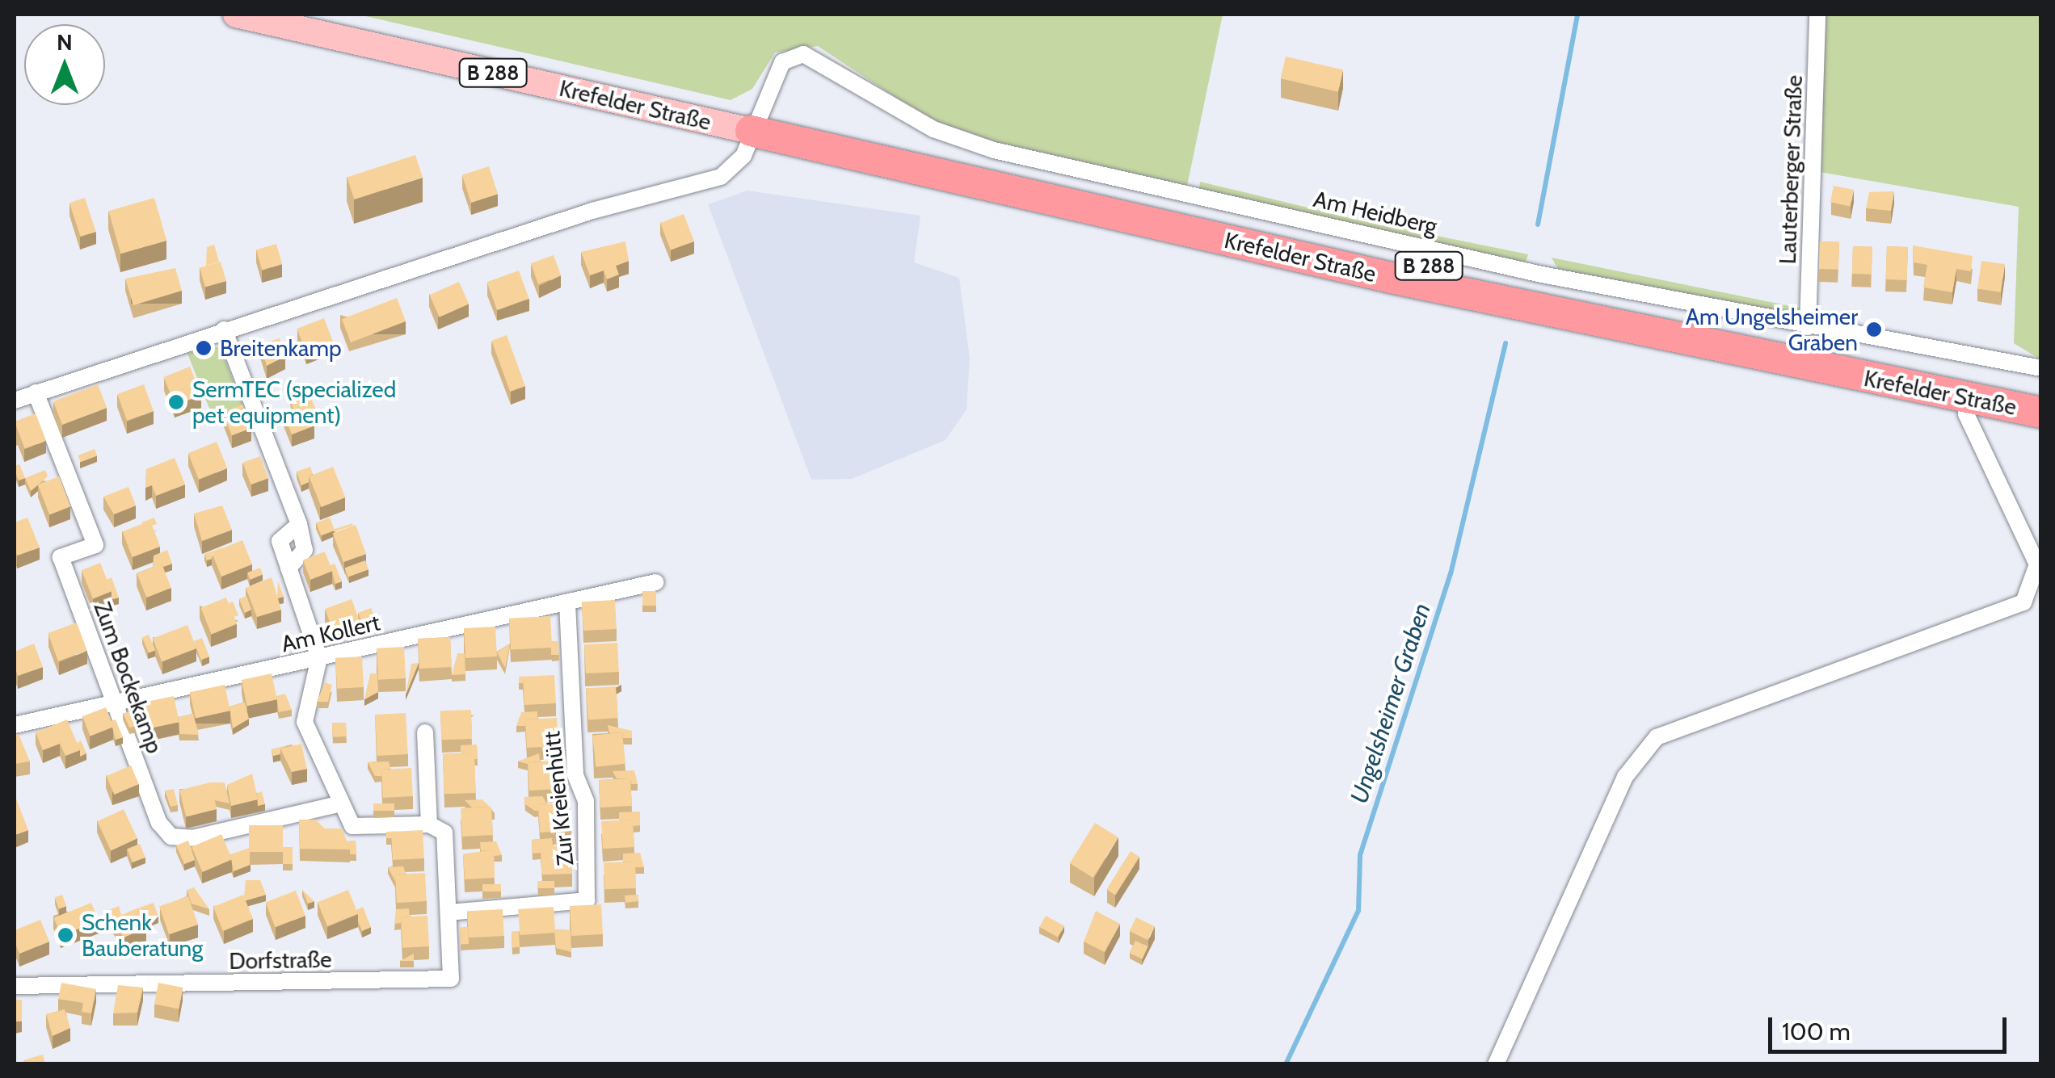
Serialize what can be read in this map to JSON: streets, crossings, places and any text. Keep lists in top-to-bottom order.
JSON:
{
  "streets": {
    "highway": ["B 288", "Krefelder Straße"],
    "street": [
      "Lauterberger Straße",
      "Am Heidberg",
      "Am Kollert",
      "Zum Bockekamp",
      "Zur Kreienhütt",
      "Dorfstraße"
    ]
  },
  "crossings": [
    ["Krefelder Straße", "Am Heidberg"],
    ["Lauterberger Straße", "Am Heidberg"],
    ["Am Kollert", "Zum Bockekamp"],
    ["Am Kollert", "Zur Kreienhütt"],
    ["Zur Kreienhütt", "Dorfstraße"]
  ],
  "water": ["Ungelsheimer Graben"],
  "places": [
    "Am Ungelsheimer Graben",
    "Breitenkamp",
    "SermTEC (specialized pet equipment)",
    "Schenk Bauberatung"
  ],
  "scale_bar": "100 m",
  "north": "top"
}
